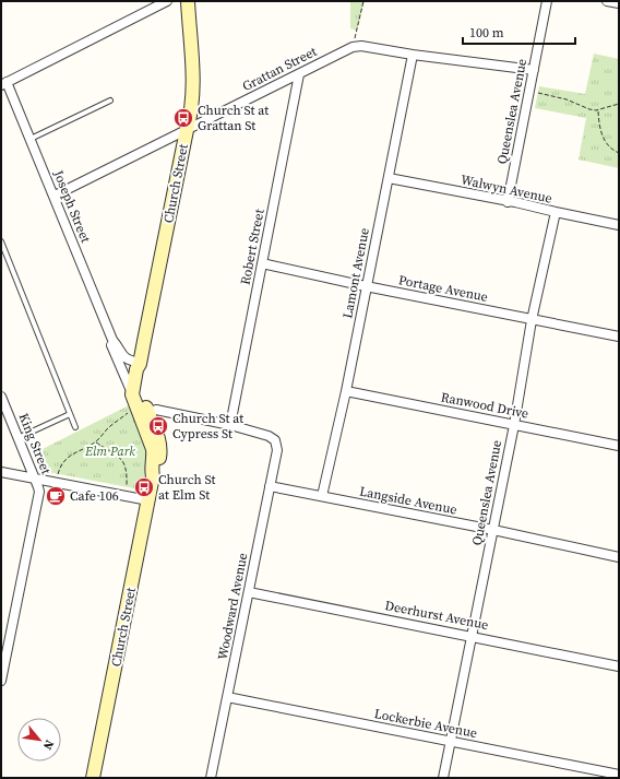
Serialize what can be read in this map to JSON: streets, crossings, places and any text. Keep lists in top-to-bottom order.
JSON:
{
  "streets": {
    "street": [
      "Grattan Street",
      "Queenslea Avenue",
      "Church Street",
      "Walwyn Avenue",
      "Joseph Street",
      "Robert Street",
      "Lamont Avenue",
      "Portage Avenue",
      "Ranwood Drive",
      "King Street",
      "Langside Avenue",
      "Woodward Avenue",
      "Deerhurst Avenue",
      "Lockerbie Avenue"
    ]
  },
  "crossings": [
    ["Grattan Street", "Queenslea Avenue"],
    ["Grattan Street", "Church Street"],
    ["Grattan Street", "Joseph Street"],
    ["Grattan Street", "Robert Street"],
    ["Grattan Street", "Lamont Avenue"],
    ["Queenslea Avenue", "Walwyn Avenue"],
    ["Queenslea Avenue", "Portage Avenue"],
    ["Queenslea Avenue", "Ranwood Drive"],
    ["Queenslea Avenue", "Langside Avenue"],
    ["Queenslea Avenue", "Deerhurst Avenue"],
    ["Queenslea Avenue", "Lockerbie Avenue"],
    ["Church Street", "Joseph Street"],
    ["Walwyn Avenue", "Lamont Avenue"],
    ["Robert Street", "Portage Avenue"],
    ["Robert Street", "Woodward Avenue"],
    ["Lamont Avenue", "Portage Avenue"],
    ["Lamont Avenue", "Ranwood Drive"],
    ["Lamont Avenue", "Langside Avenue"],
    ["Langside Avenue", "Woodward Avenue"],
    ["Woodward Avenue", "Deerhurst Avenue"],
    ["Woodward Avenue", "Lockerbie Avenue"]
  ],
  "parks": ["Elm Park"],
  "places": {
    "bus stop": ["Church St at Grattan St", "Church St at Cypress St", "Church St at Elm St"],
    "cafe": ["Cafe 106"]
  },
  "scale_bar": "100 m",
  "north": "bottom right"
}
